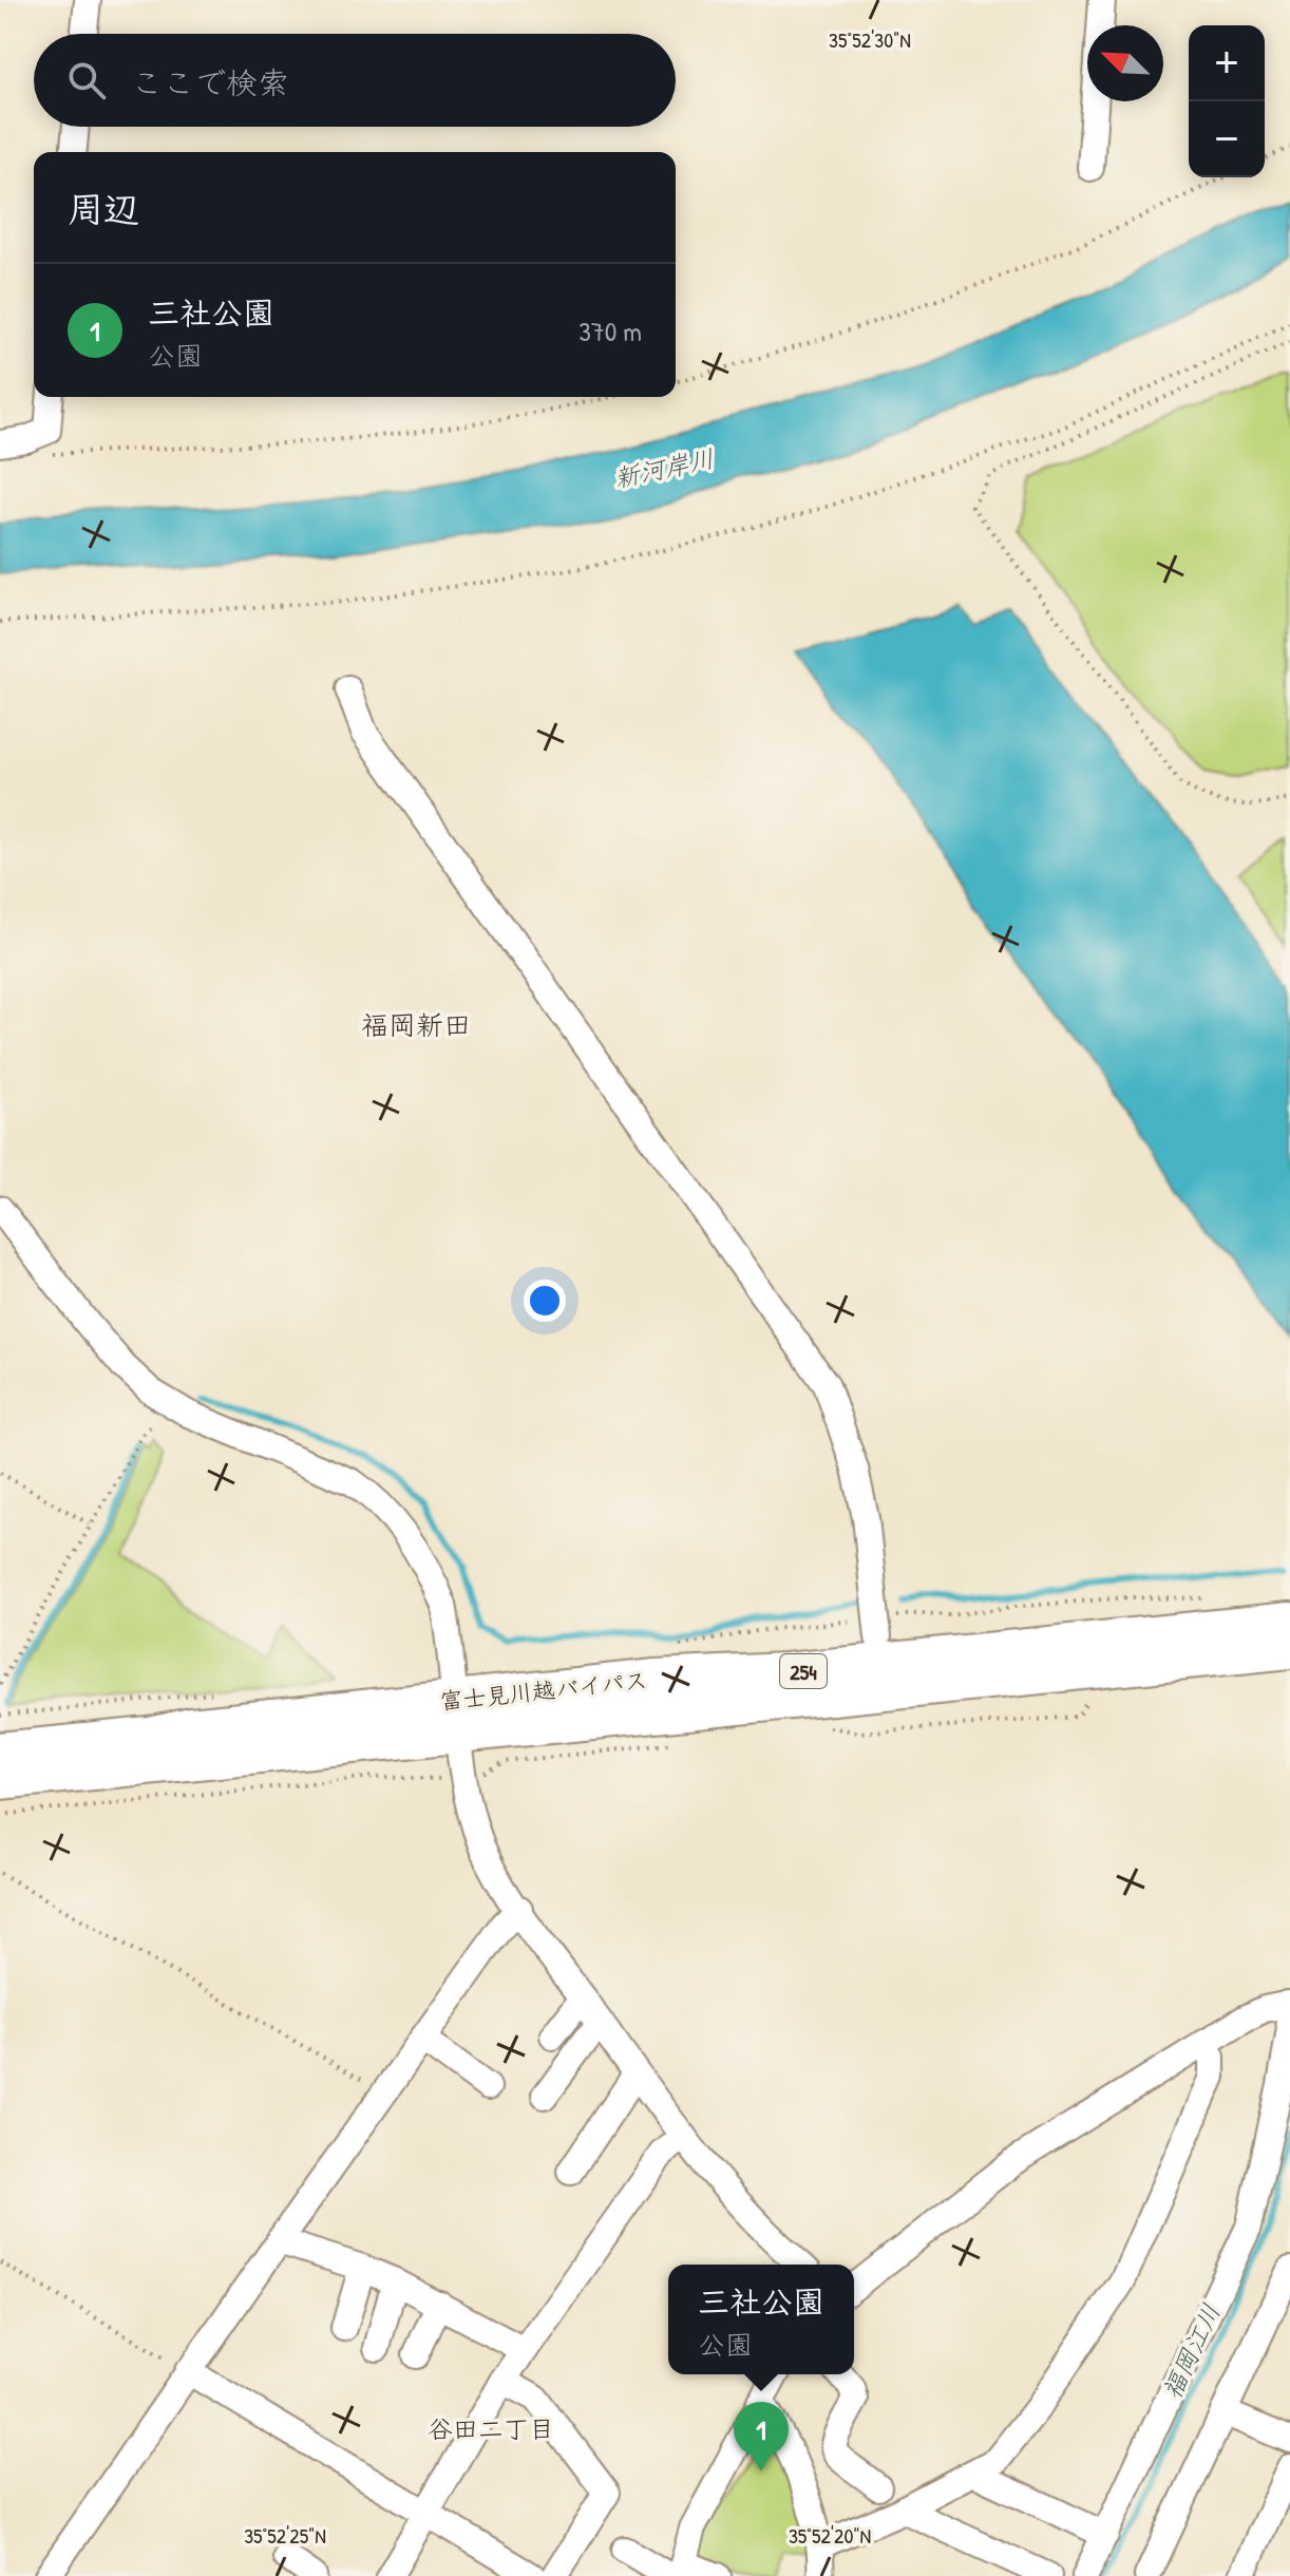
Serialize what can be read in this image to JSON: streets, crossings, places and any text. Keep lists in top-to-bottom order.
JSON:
{
  "streets": {
    "highway": ["254", "富士見川越バイパス"]
  },
  "crossings": [
    ["254", "富士見川越バイパス"]
  ],
  "districts": ["福岡新田", "谷田二丁目"],
  "water": ["新河岸川", "福岡江川"],
  "north": "top left",
  "page": {
    "map_buttons": ["+", "−"],
    "search": "ここで検索",
    "heading": "周辺",
    "list": [
      {
        "mark": "1",
        "name": "三社公園",
        "note": "公園",
        "value": "370 m"
      }
    ],
    "popup": ["三社公園", "公園"],
    "pins": "1"
  },
  "coordinates": ["35°52'30\"N", "35°52'25\"N", "35°52'20\"N"]
}
